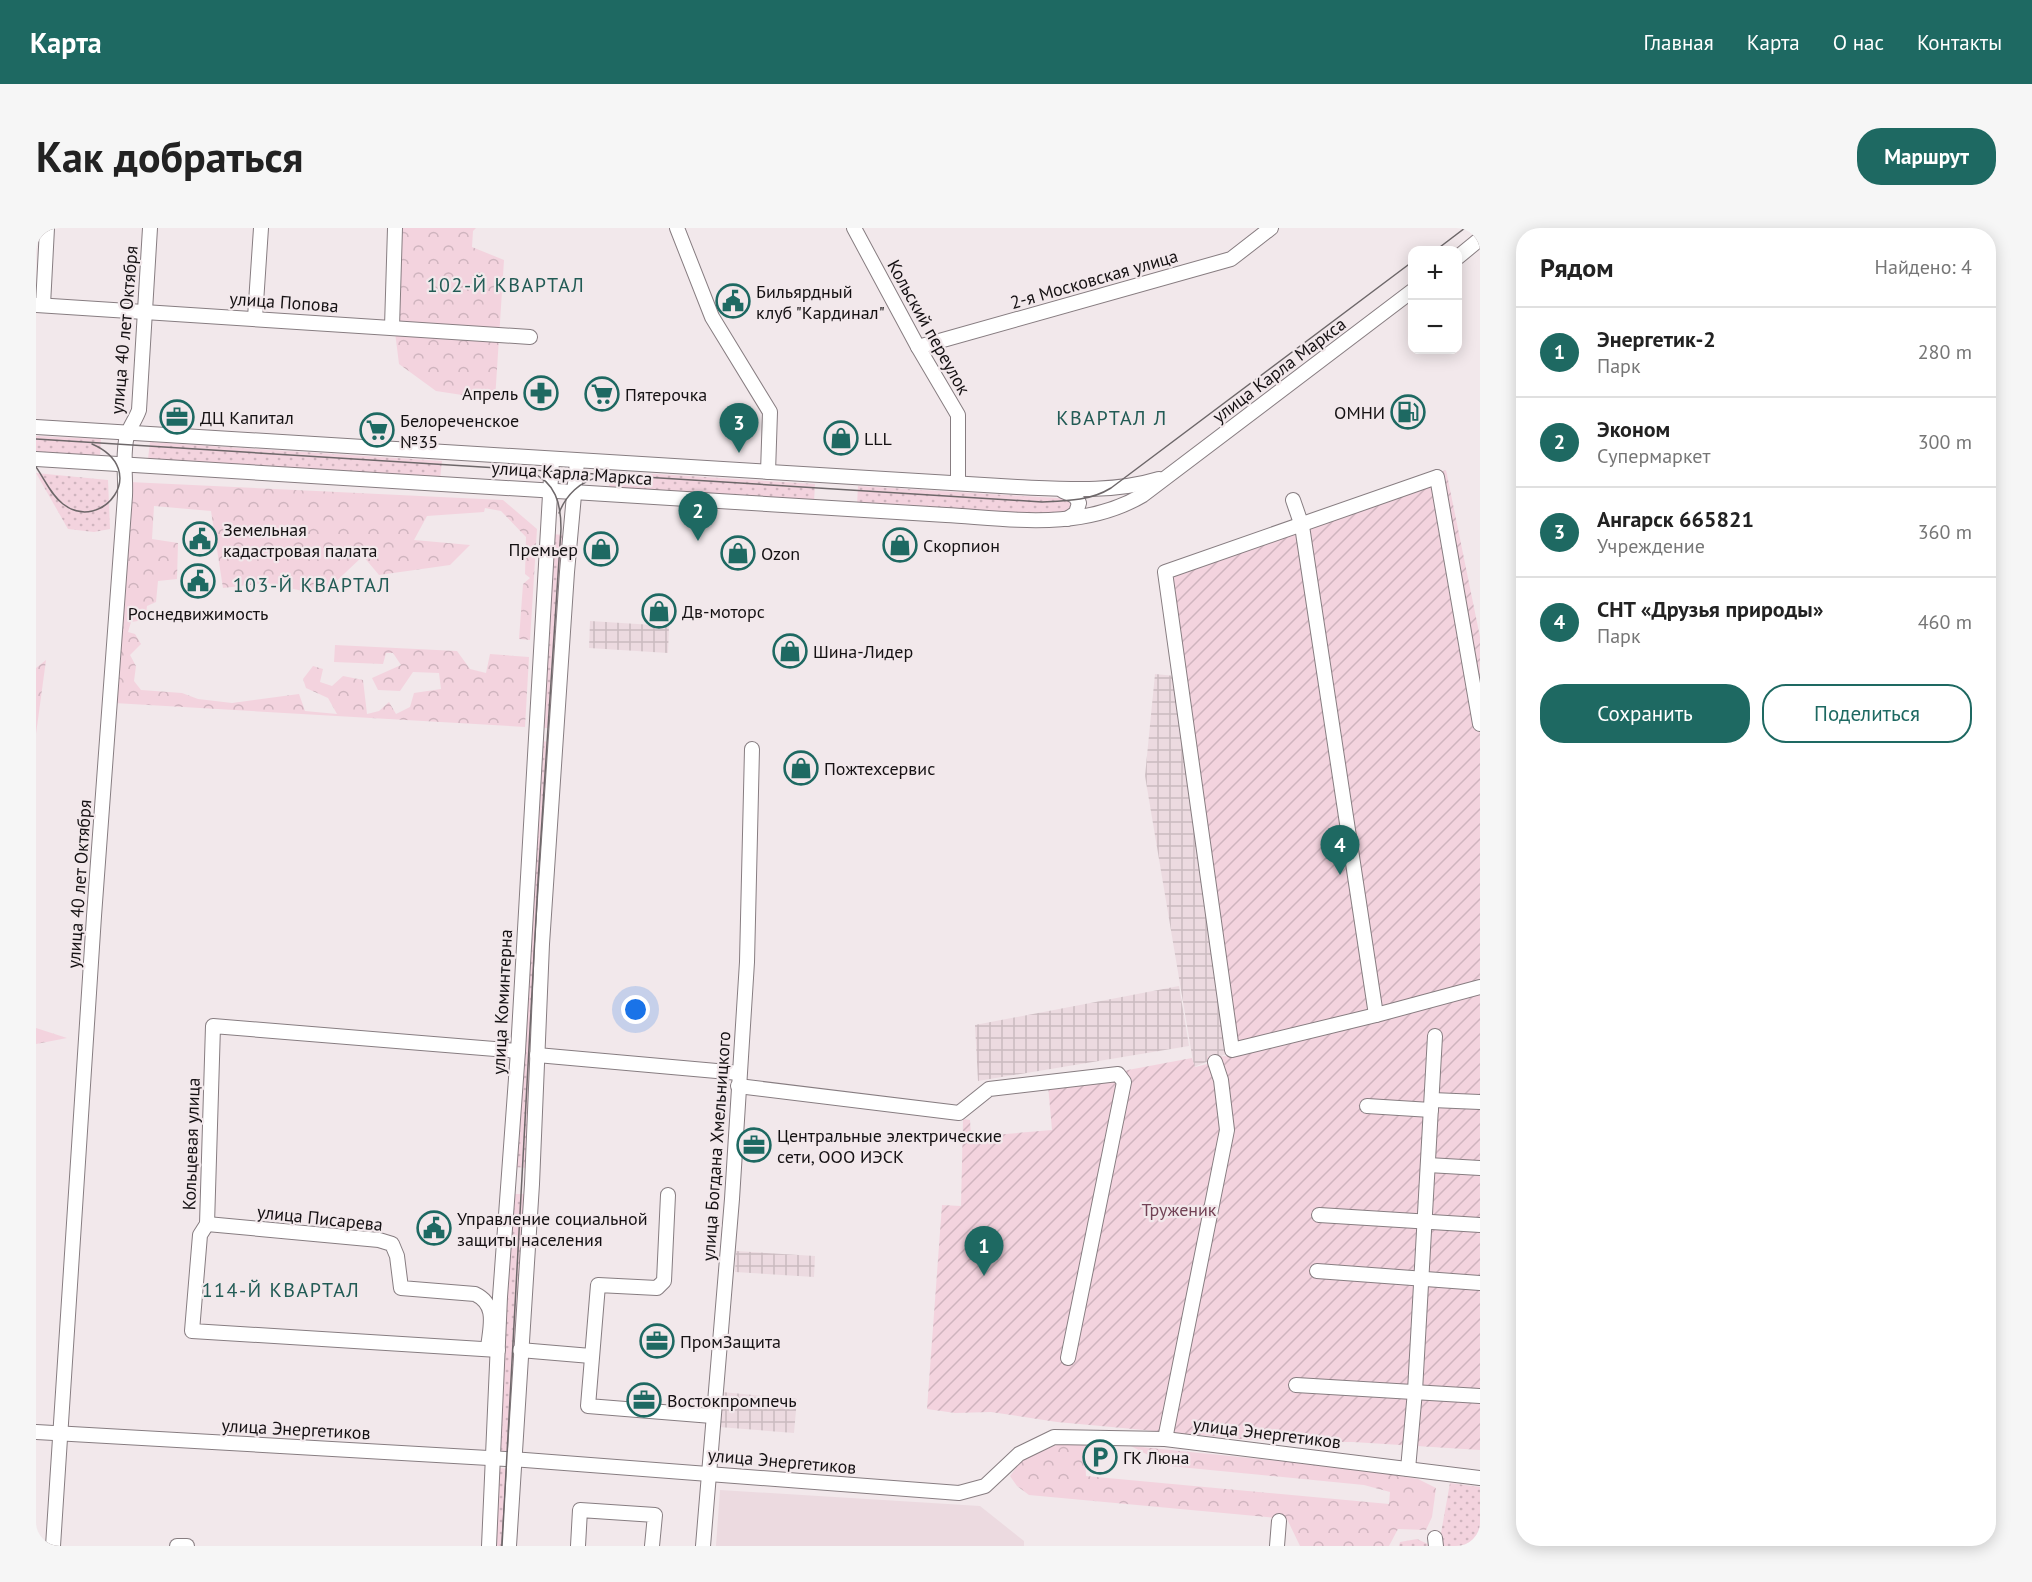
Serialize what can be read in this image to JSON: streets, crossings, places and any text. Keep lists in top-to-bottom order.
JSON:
{
  "streets": {
    "street": [
      "2-я Московская улица",
      "улица Попова",
      "Кольский переулок",
      "улица 40 лет Октября",
      "улица Карла Маркса",
      "улица Коминтерна",
      "Кольцевая улица",
      "улица Богдана Хмельницкого",
      "улица Писарева",
      "улица Энергетиков"
    ]
  },
  "crossings": [
    ["2-я Московская улица", "Кольский переулок"],
    ["улица Попова", "улица 40 лет Октября"],
    ["Кольский переулок", "улица Карла Маркса"],
    ["улица 40 лет Октября", "улица Карла Маркса"],
    ["улица 40 лет Октября", "улица Энергетиков"],
    ["улица Карла Маркса", "улица Коминтерна"],
    ["улица Коминтерна", "Кольцевая улица"],
    ["улица Коминтерна", "улица Писарева"],
    ["улица Коминтерна", "улица Энергетиков"],
    ["Кольцевая улица", "улица Писарева"],
    ["улица Богдана Хмельницкого", "улица Энергетиков"]
  ],
  "districts": [
    "102-Й КВАРТАЛ",
    "КВАРТАЛ Л",
    "103-Й КВАРТАЛ",
    "114-Й КВАРТАЛ"
  ],
  "parks": ["Труженик"],
  "places": {
    "public building": [
      "Бильярдный клуб \"Кардинал\"",
      "Земельная кадастровая палата",
      "Роснедвижимость",
      "Управление социальной защиты населения"
    ],
    "pharmacy": ["Апрель"],
    "supermarket": ["Пятерочка", "Белореченское №35"],
    "fuel station": ["ОМНИ"],
    "office": [
      "ДЦ Капитал",
      "Центральные электрические сети, ООО ИЭСК",
      "ПромЗащита",
      "Востокпромпечь"
    ],
    "shop": [
      "LLL",
      "Скорпион",
      "Премьер",
      "Ozon",
      "Дв-моторс",
      "Шина-Лидер",
      "Пожтехсервис"
    ],
    "parking": ["ГК Люна"]
  },
  "page": {
    "header": "Карта",
    "nav": [
      "Главная",
      "Карта",
      "О нас",
      "Контакты"
    ],
    "buttons": [
      "Маршрут",
      ["Сохранить", "Поделиться"]
    ],
    "title": "Как добраться",
    "heading": ["Рядом", "Найдено: 4"],
    "map_buttons": ["+", "−"],
    "list": [
      {
        "mark": "1",
        "name": "Энергетик-2",
        "note": "Парк",
        "value": "280 m"
      },
      {
        "mark": "2",
        "name": "Эконом",
        "note": "Супермаркет",
        "value": "300 m"
      },
      {
        "mark": "3",
        "name": "Ангарск 665821",
        "note": "Учреждение",
        "value": "360 m"
      },
      {
        "mark": "4",
        "name": "СНТ «Друзья природы»",
        "note": "Парк",
        "value": "460 m"
      }
    ],
    "pins": [
      "3",
      "2",
      "4",
      "1"
    ]
  }
}
